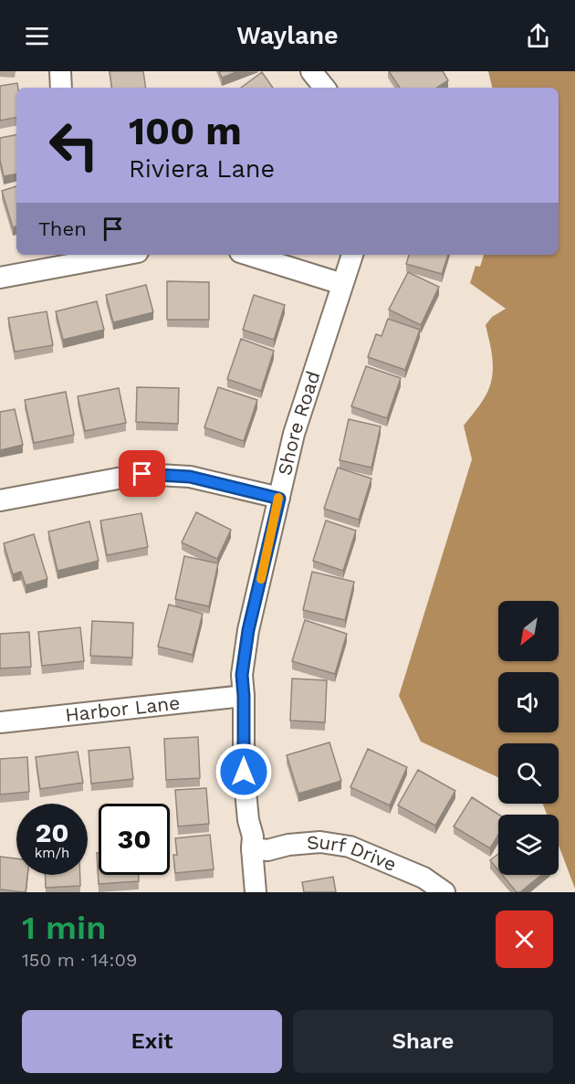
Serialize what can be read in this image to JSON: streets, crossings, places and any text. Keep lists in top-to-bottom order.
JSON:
{
  "streets": {
    "street": ["Shore Road", "Harbor Lane", "Surf Drive"]
  },
  "crossings": [
    ["Shore Road", "Harbor Lane"],
    ["Shore Road", "Surf Drive"]
  ],
  "north": "bottom left",
  "page": {
    "header": "Waylane",
    "turn": ["100 m", "Riviera Lane"],
    "then": "Then",
    "speed": "20 km/h",
    "limit": "30",
    "heading": ["1 min", "150 m · 14:09"],
    "buttons": ["Exit", "Share"]
  }
}
